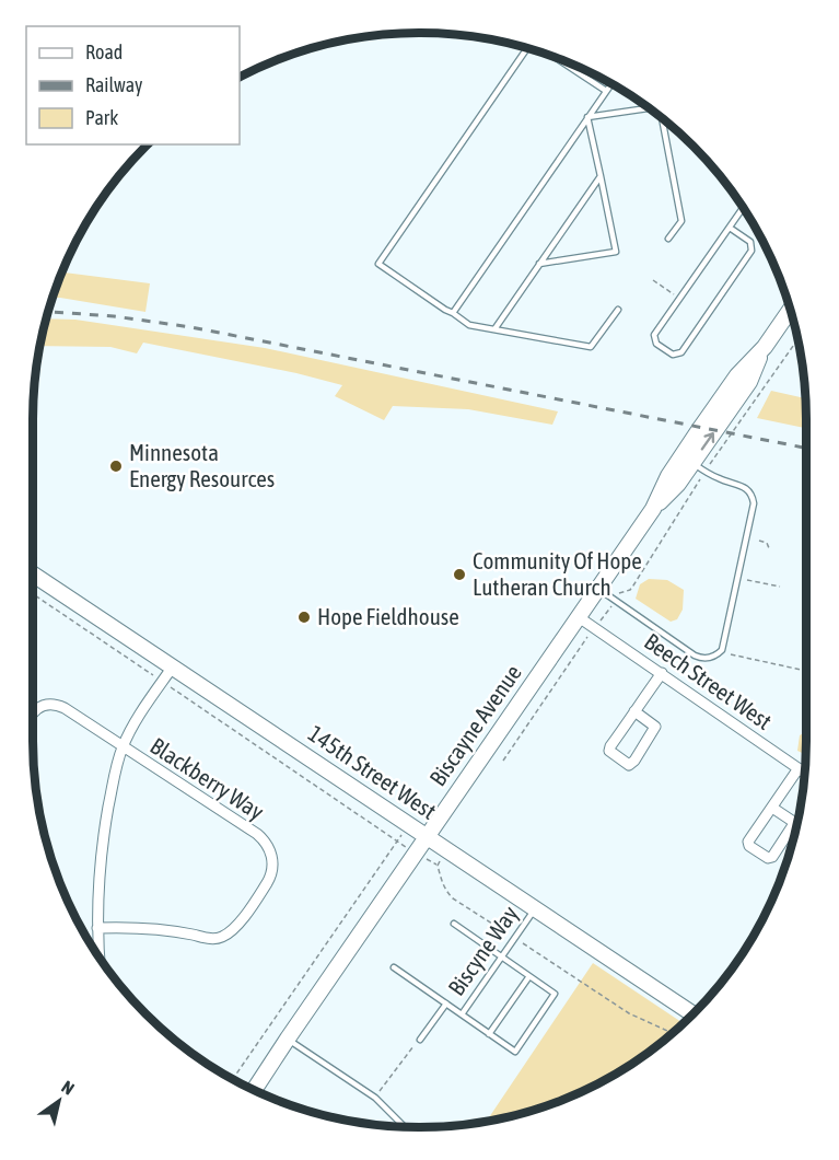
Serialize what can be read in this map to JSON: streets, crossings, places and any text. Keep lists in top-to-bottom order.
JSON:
{
  "streets": {
    "street": [
      "Beech Street West",
      "Biscayne Avenue",
      "145th Street West",
      "Blackberry Way"
    ],
    "lane": ["Biscyne Way"]
  },
  "crossings": [
    ["Beech Street West", "Biscayne Avenue"],
    ["Biscayne Avenue", "145th Street West"],
    ["145th Street West", "Biscyne Way"]
  ],
  "places": ["Minnesota Energy Resources", "Community Of Hope Lutheran Church", "Hope Fieldhouse"],
  "legend": ["Road", "Railway", "Park"],
  "north": "top right"
}
